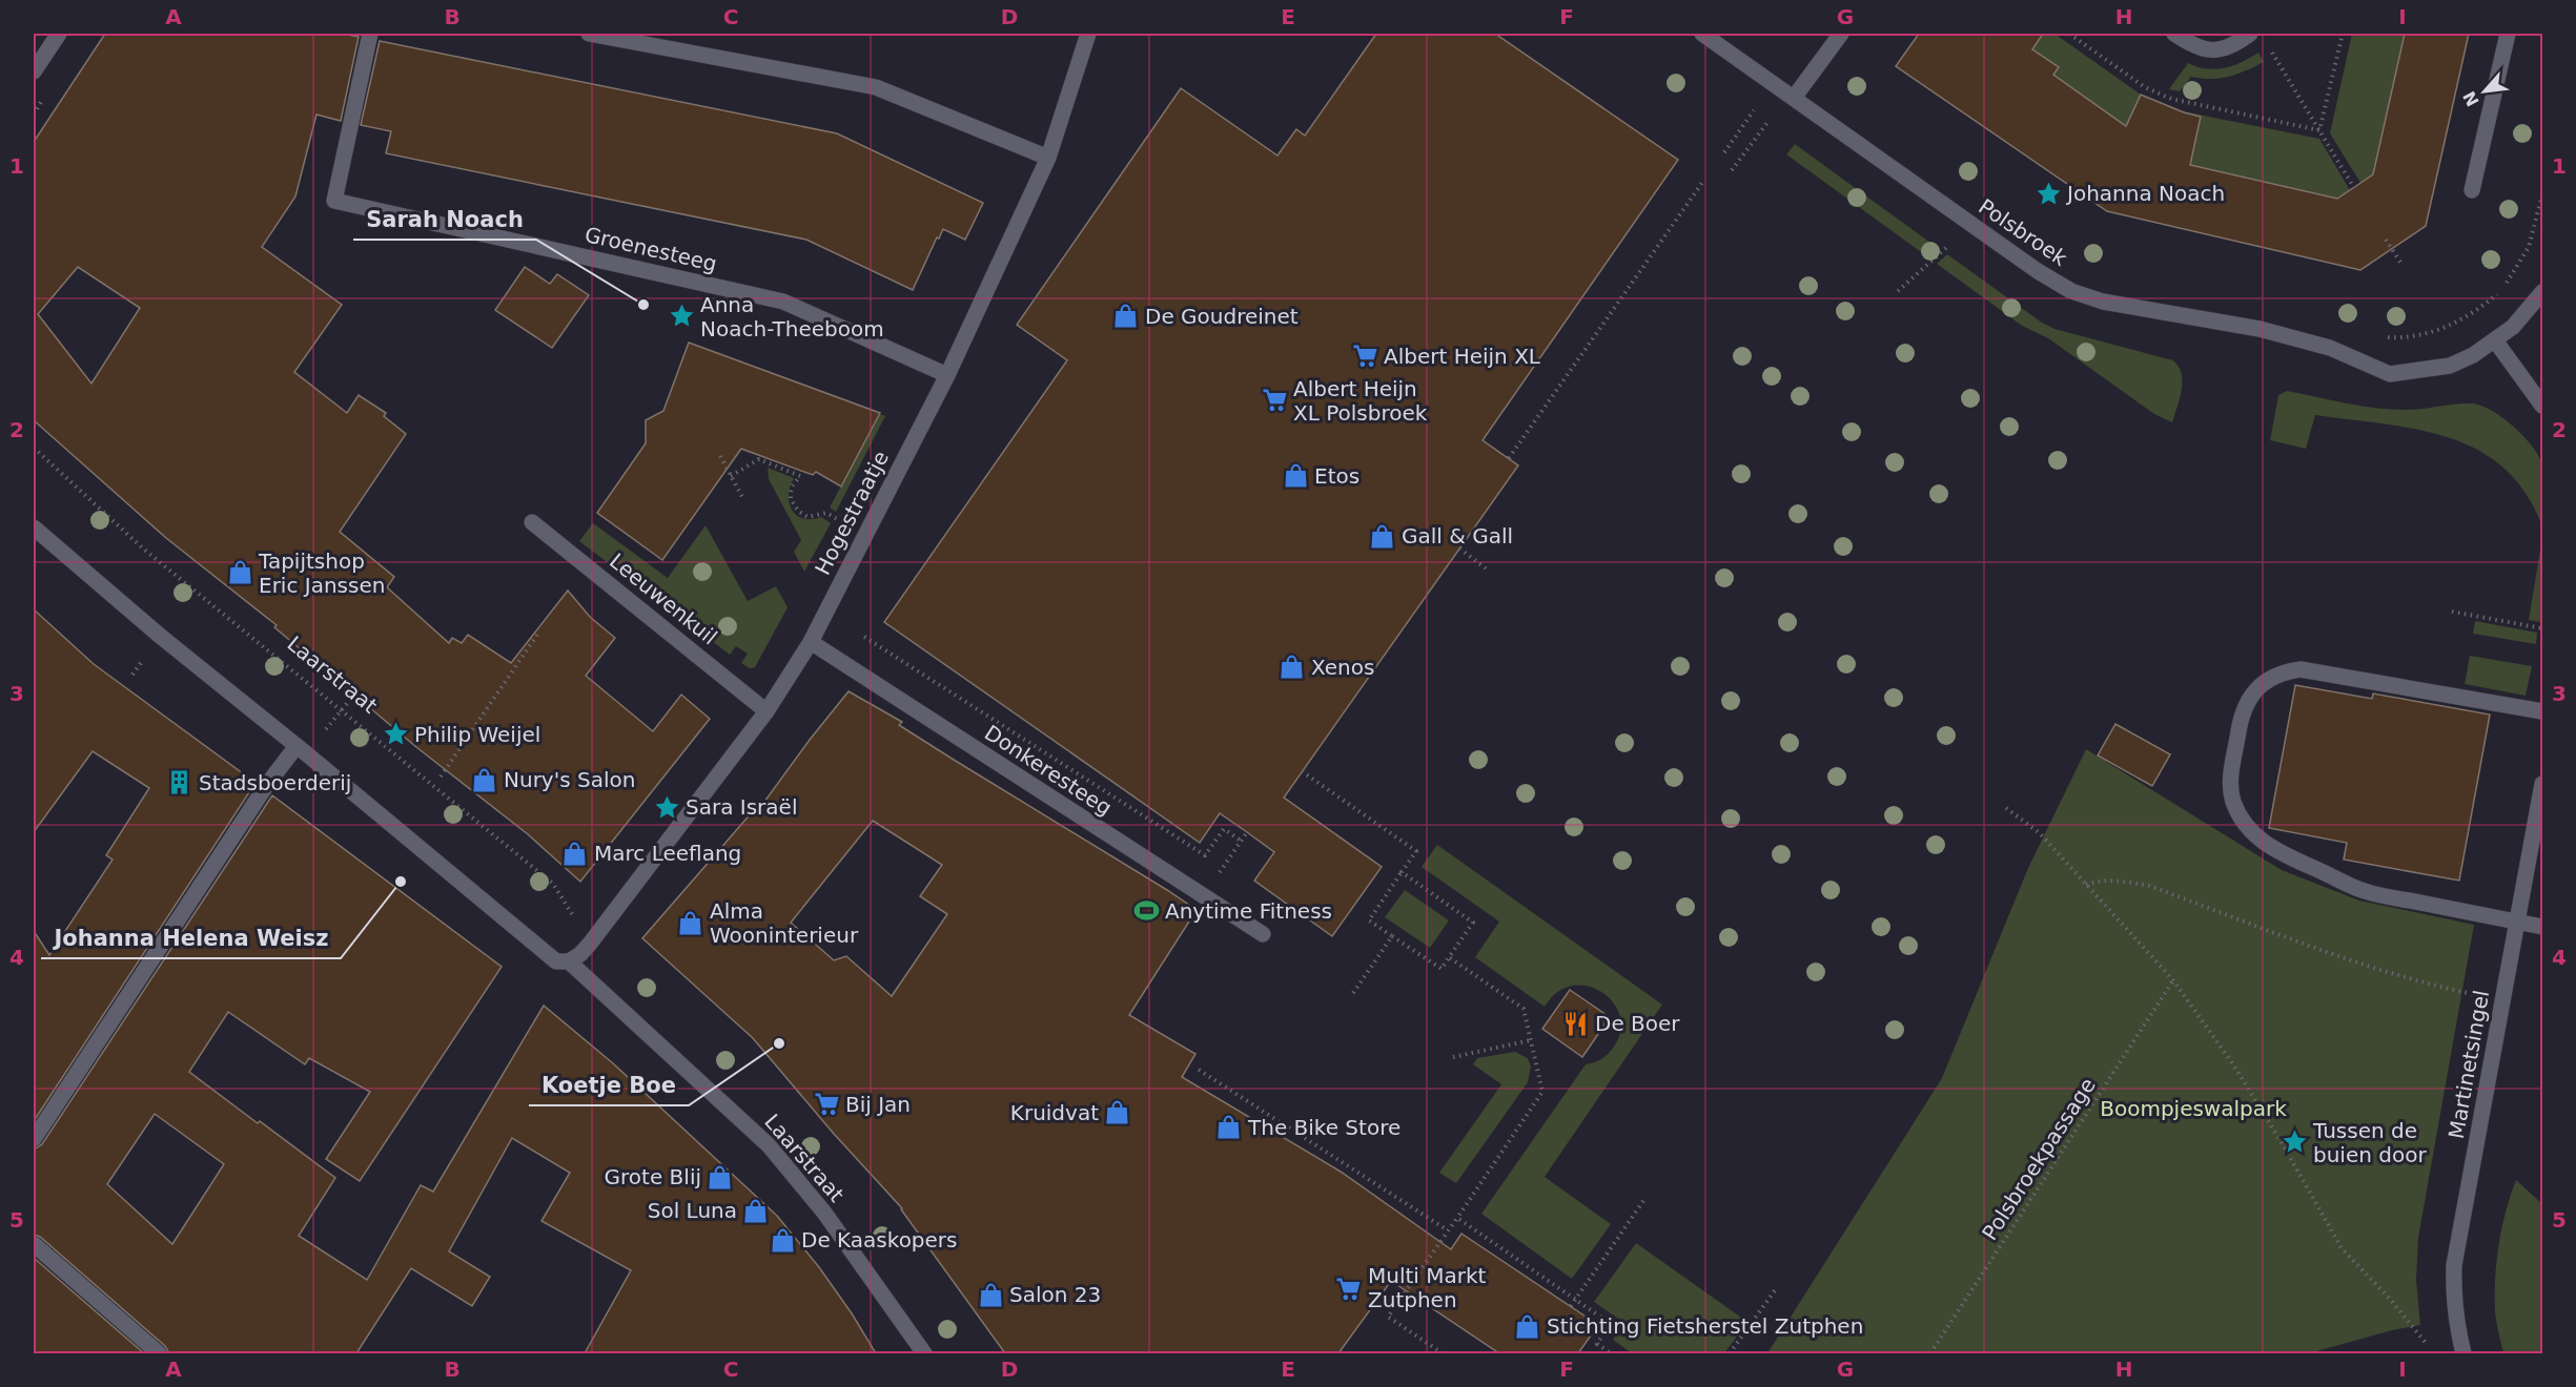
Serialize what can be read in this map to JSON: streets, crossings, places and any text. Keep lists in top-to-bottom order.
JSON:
{
  "streets": {
    "street": [
      "Polsbroek",
      "Groenesteeg",
      "Hogestraatje",
      "Leeuwenkuil",
      "Laarstraat",
      "Donkeresteeg",
      "Martinetsingel"
    ],
    "path": ["Polsbroekpassage"]
  },
  "crossings": [
    ["Groenesteeg", "Hogestraatje"],
    ["Hogestraatje", "Leeuwenkuil"],
    ["Hogestraatje", "Laarstraat"],
    ["Hogestraatje", "Donkeresteeg"]
  ],
  "parks": ["Boompjeswalpark"],
  "places": {
    "place": [
      "Johanna Noach",
      "Anna Noach-Theeboom",
      "Philip Weijel",
      "Sara Israël",
      "Tussen de buien door"
    ],
    "other": ["Sarah Noach", "Johanna Helena Weisz", "Koetje Boe"],
    "shop": [
      "De Goudreinet",
      "Etos",
      "Gall & Gall",
      "Tapijtshop Eric Janssen",
      "Xenos",
      "Nury's Salon",
      "Marc Leeflang",
      "Alma Wooninterieur",
      "Kruidvat",
      "The Bike Store",
      "Grote Blij",
      "Sol Luna",
      "De Kaaskopers",
      "Salon 23",
      "Stichting Fietsherstel Zutphen"
    ],
    "supermarket": [
      "Albert Heijn XL",
      "Albert Heijn XL Polsbroek",
      "Bij Jan",
      "Multi Markt Zutphen"
    ],
    "building": ["Stadsboerderij"],
    "sports": ["Anytime Fitness"],
    "restaurant": ["De Boer"]
  },
  "north": "bottom left",
  "grid": {
    "columns": [
      "A",
      "B",
      "C",
      "D",
      "E",
      "F",
      "G",
      "H",
      "I"
    ],
    "rows": [
      "1",
      "2",
      "3",
      "4",
      "5"
    ]
  }
}
